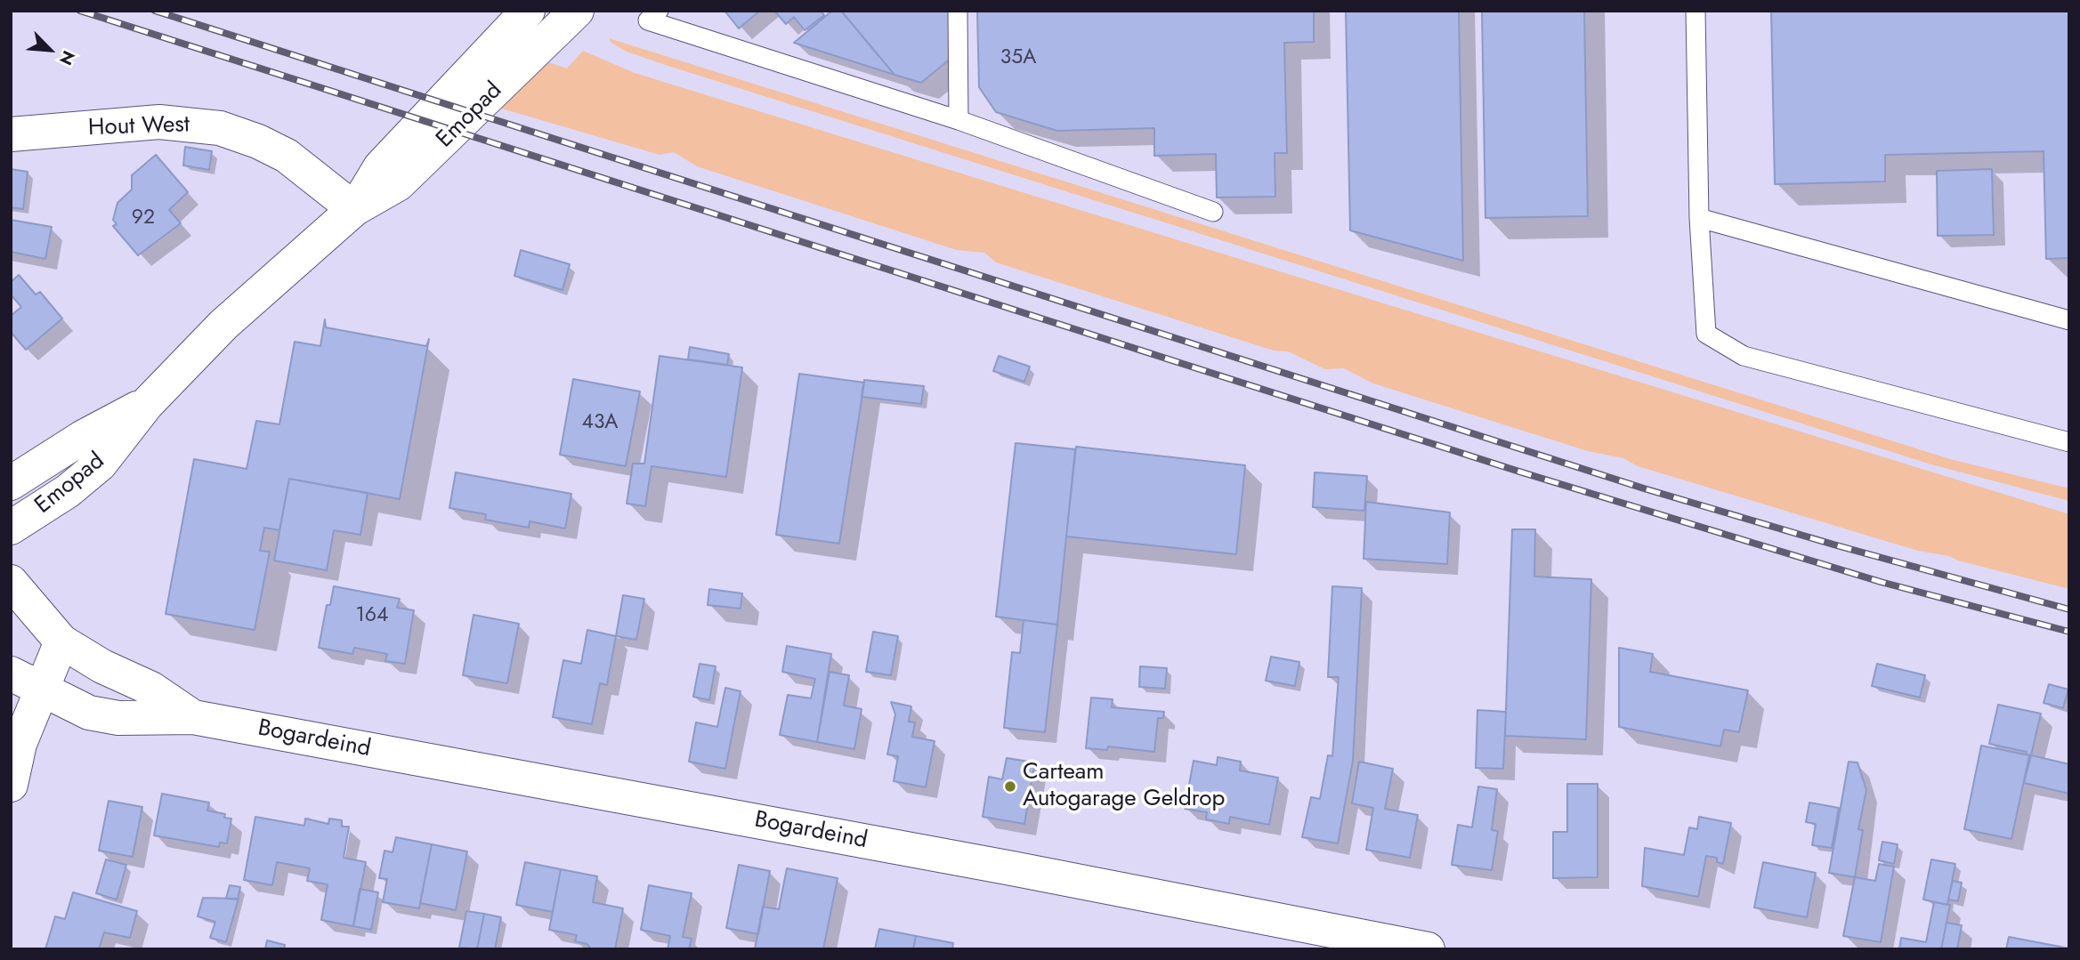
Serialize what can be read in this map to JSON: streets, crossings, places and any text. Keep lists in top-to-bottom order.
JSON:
{
  "streets": {
    "street": ["Emopad", "Hout West", "Bogardeind"]
  },
  "crossings": [
    ["Emopad", "Hout West"]
  ],
  "places": ["Carteam Autogarage Geldrop"],
  "house_numbers": [
    "35A",
    "92",
    "43A",
    "164"
  ],
  "north": "bottom right"
}
